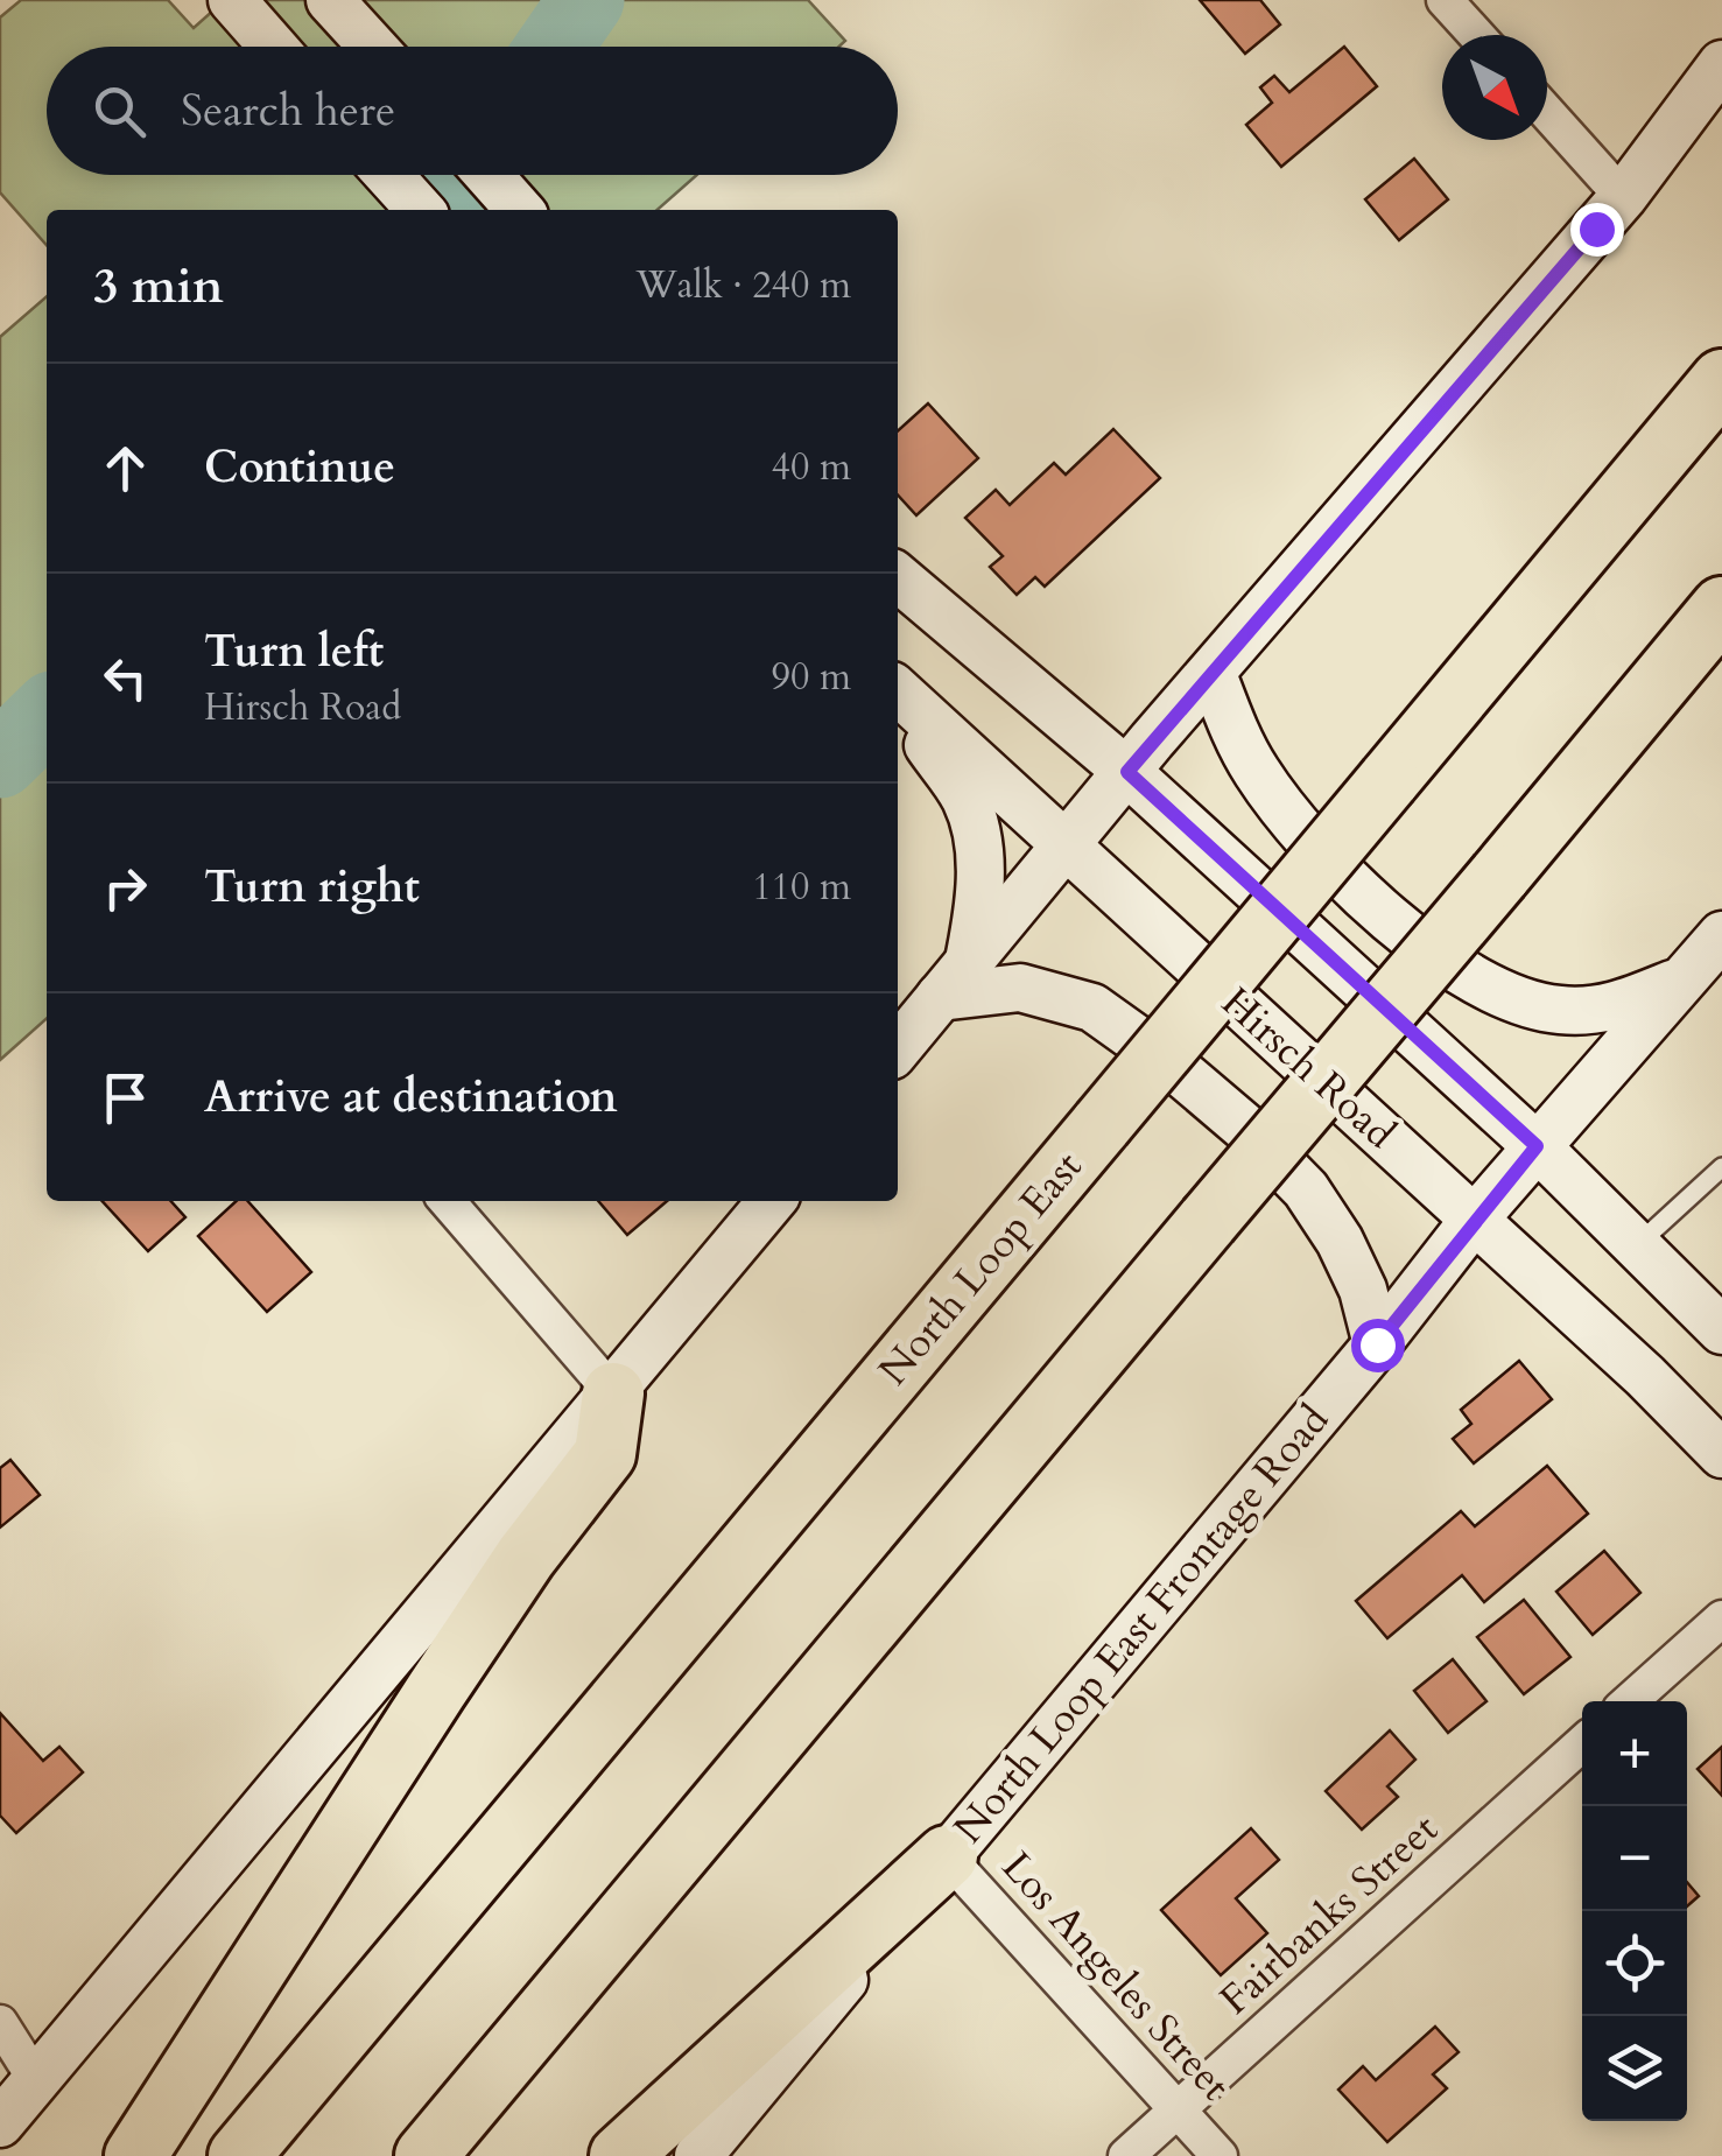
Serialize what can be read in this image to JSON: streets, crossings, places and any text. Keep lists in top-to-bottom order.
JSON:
{
  "streets": {
    "highway": ["North Loop East"],
    "main road": ["Hirsch Road", "North Loop East Frontage Road"],
    "street": ["Fairbanks Street", "Los Angeles Street"]
  },
  "crossings": [
    ["Hirsch Road", "North Loop East Frontage Road"],
    ["North Loop East Frontage Road", "Los Angeles Street"],
    ["Fairbanks Street", "Los Angeles Street"]
  ],
  "north": "bottom right",
  "page": {
    "search": "Search here",
    "heading": ["3 min", "Walk · 240 m"],
    "list": [
      ["Continue", "40 m"],
      ["Turn left", "Hirsch Road", "90 m"],
      ["Turn right", "110 m"],
      "Arrive at destination"
    ],
    "map_buttons": ["+", "−"]
  }
}
